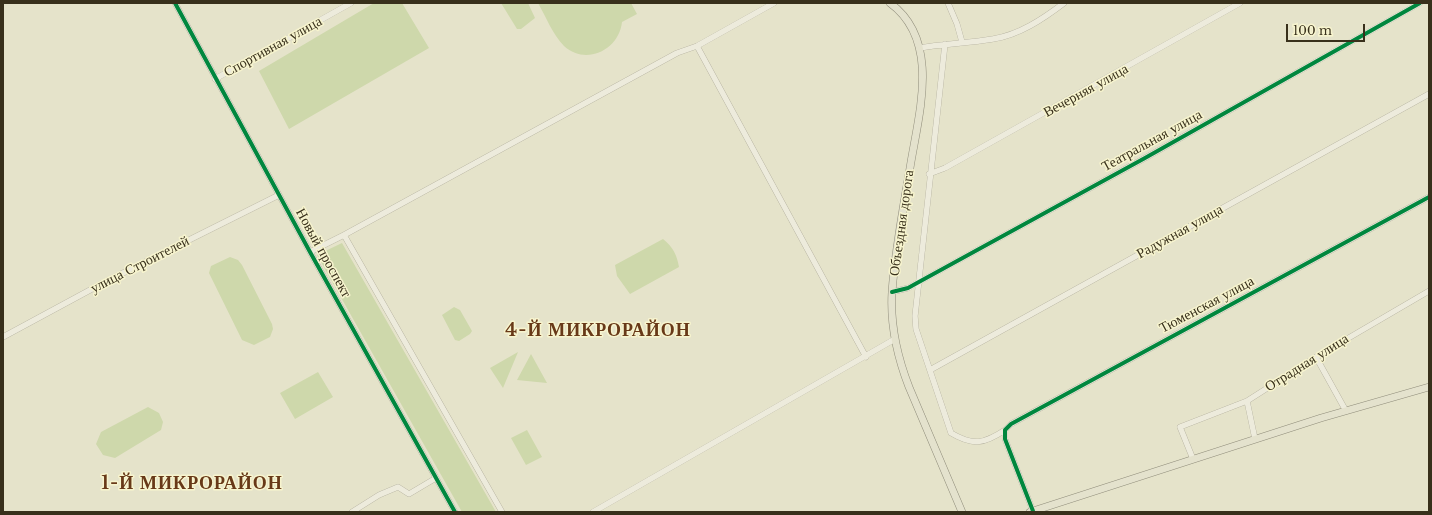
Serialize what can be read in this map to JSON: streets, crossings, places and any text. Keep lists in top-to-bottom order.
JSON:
{
  "streets": {
    "main road": ["Объездная дорога"],
    "street": [
      "Спортивная улица",
      "Вечерняя улица",
      "Театральная улица",
      "Радужная улица",
      "Новый проспект",
      "улица Строителей",
      "Тюменская улица",
      "Отрадная улица"
    ]
  },
  "crossings": [
    ["Спортивная улица", "Новый проспект"],
    ["Театральная улица", "Объездная дорога"],
    ["Радужная улица", "Тюменская улица"],
    ["Новый проспект", "улица Строителей"]
  ],
  "districts": ["4-Й МИКРОРАЙОН", "1-Й МИКРОРАЙОН"],
  "scale_bar": "100 m"
}
